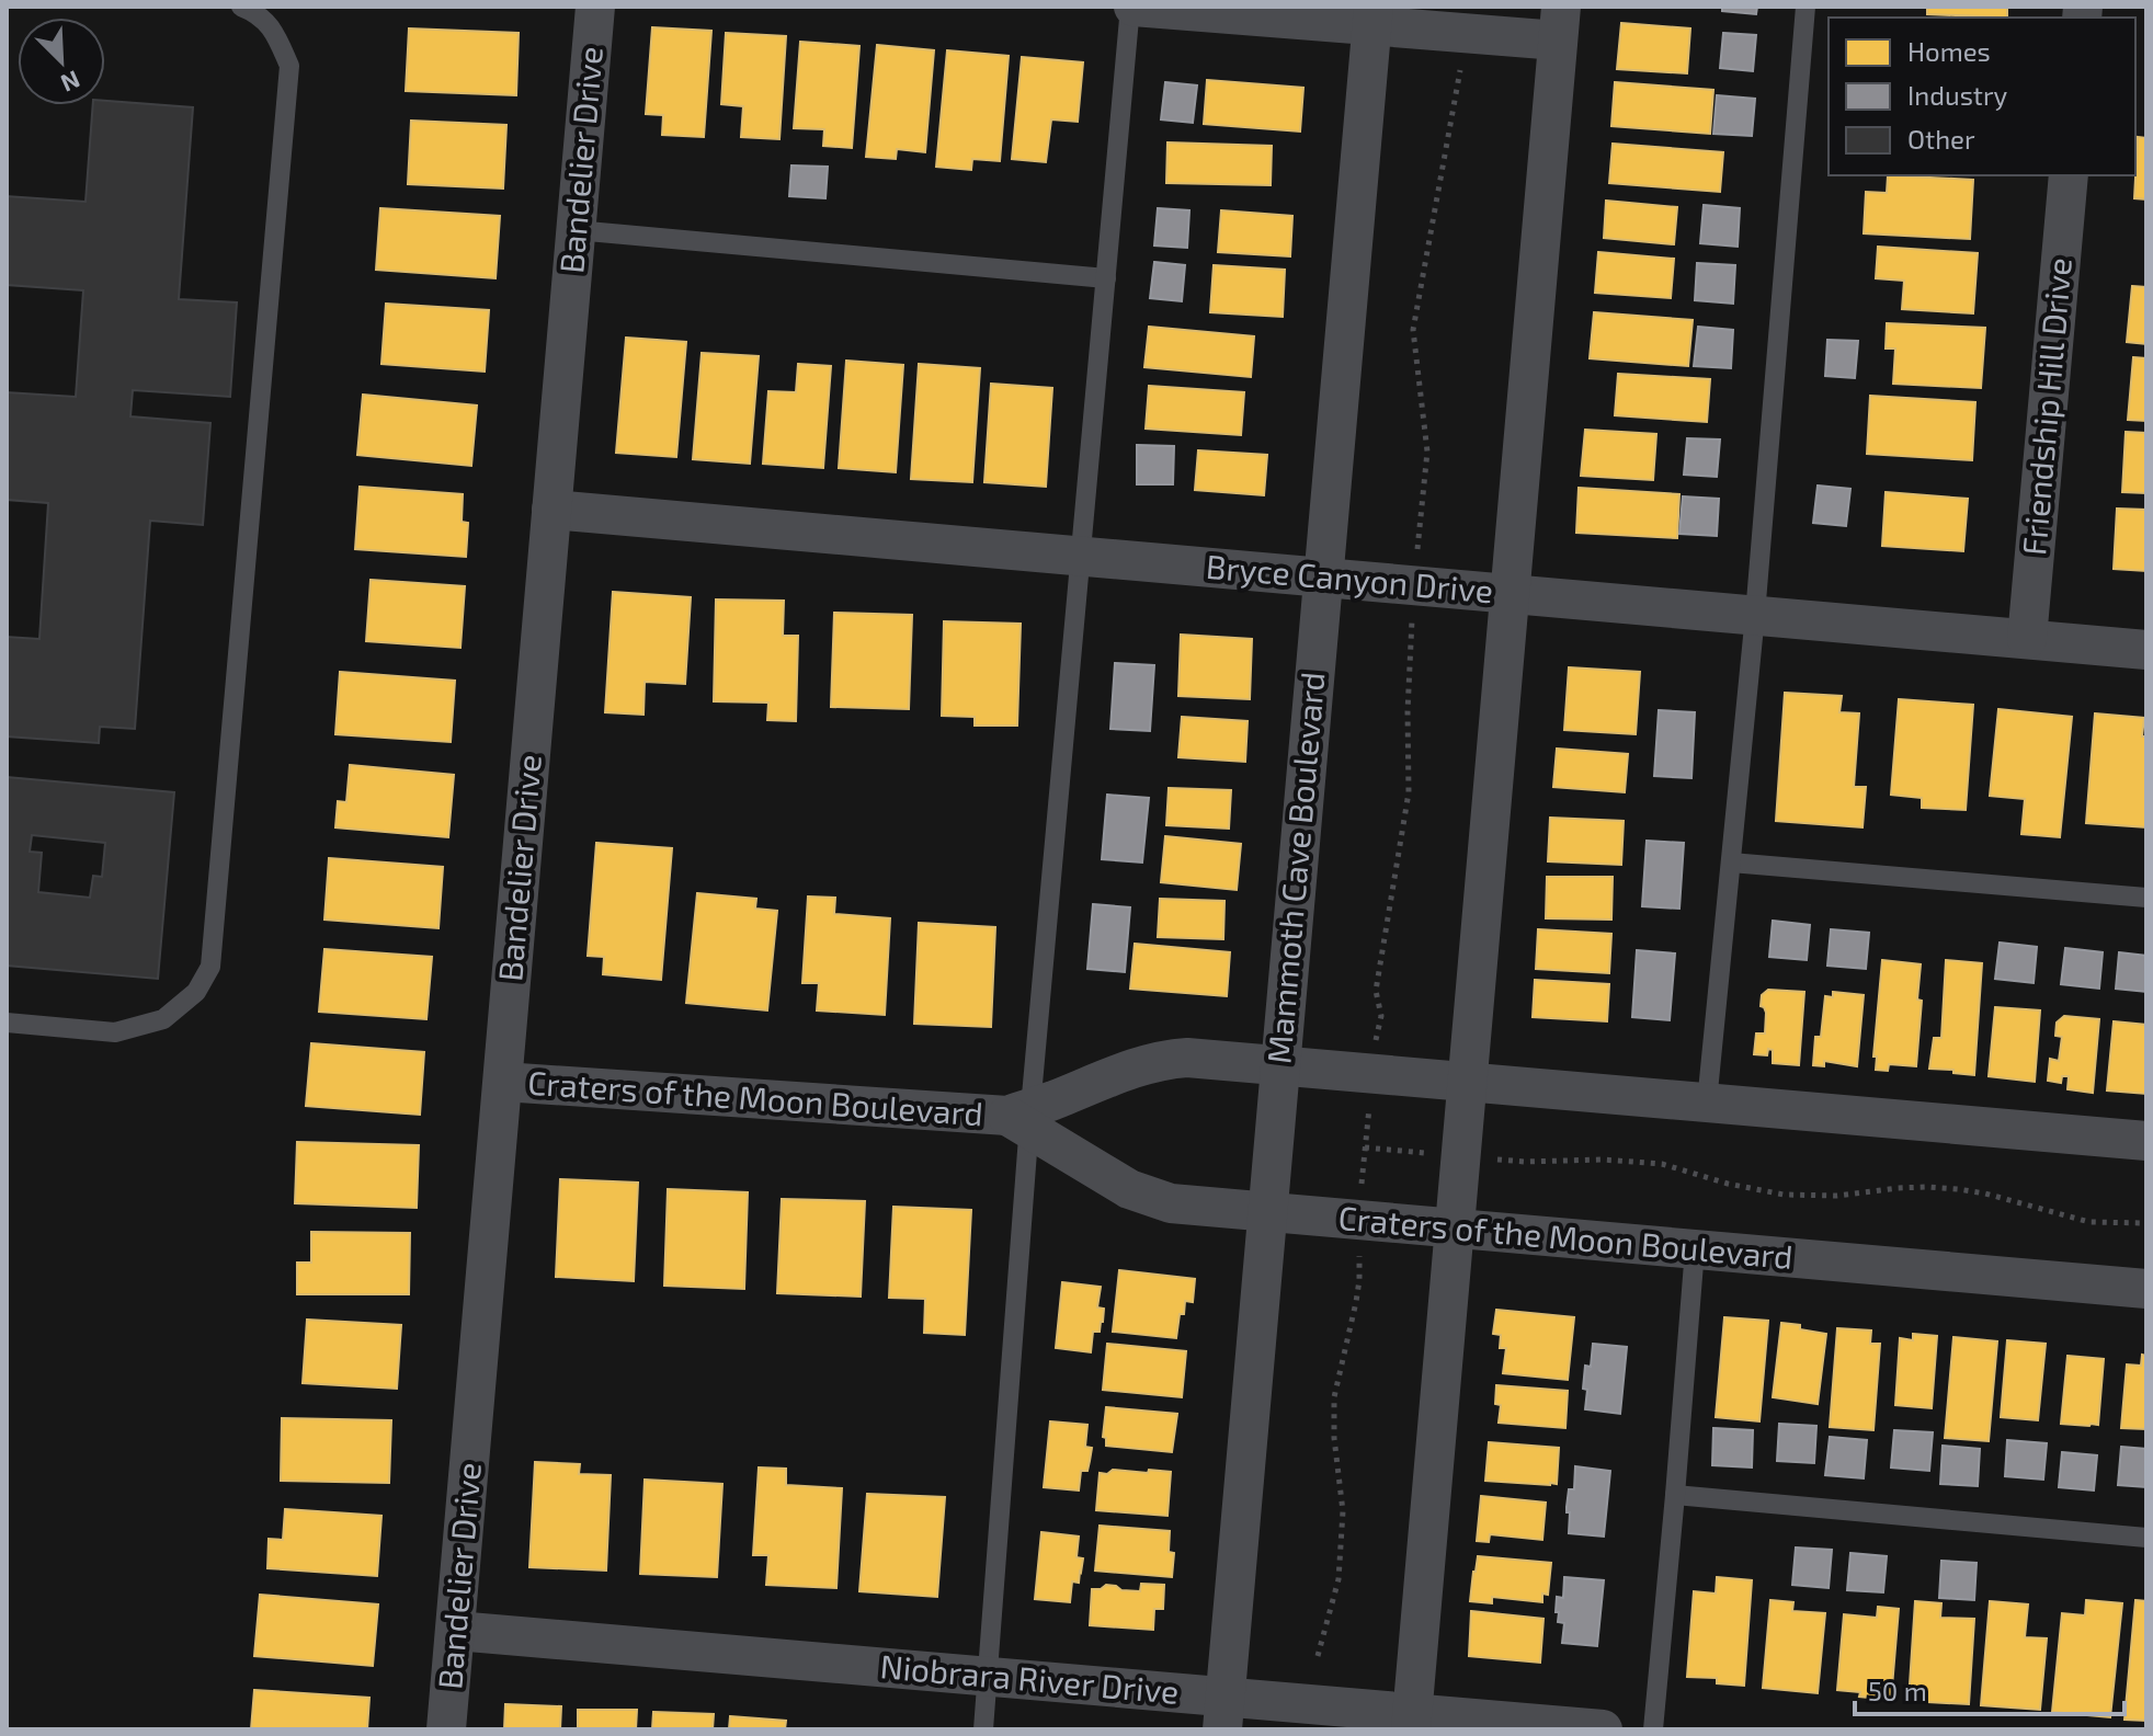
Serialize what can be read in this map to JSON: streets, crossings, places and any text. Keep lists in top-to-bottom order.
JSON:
{
  "streets": {
    "street": [
      "Bandelier Drive",
      "Friendship Hill Drive",
      "Bryce Canyon Drive",
      "Mammoth Cave Boulevard",
      "Craters of the Moon Boulevard",
      "Niobrara River Drive"
    ]
  },
  "crossings": [
    ["Bandelier Drive", "Bryce Canyon Drive"],
    ["Bandelier Drive", "Craters of the Moon Boulevard"],
    ["Bandelier Drive", "Niobrara River Drive"],
    ["Friendship Hill Drive", "Bryce Canyon Drive"],
    ["Bryce Canyon Drive", "Mammoth Cave Boulevard"],
    ["Mammoth Cave Boulevard", "Craters of the Moon Boulevard"],
    ["Mammoth Cave Boulevard", "Niobrara River Drive"]
  ],
  "legend": ["Homes", "Industry", "Other"],
  "scale_bar": "50 m",
  "north": "bottom right"
}
